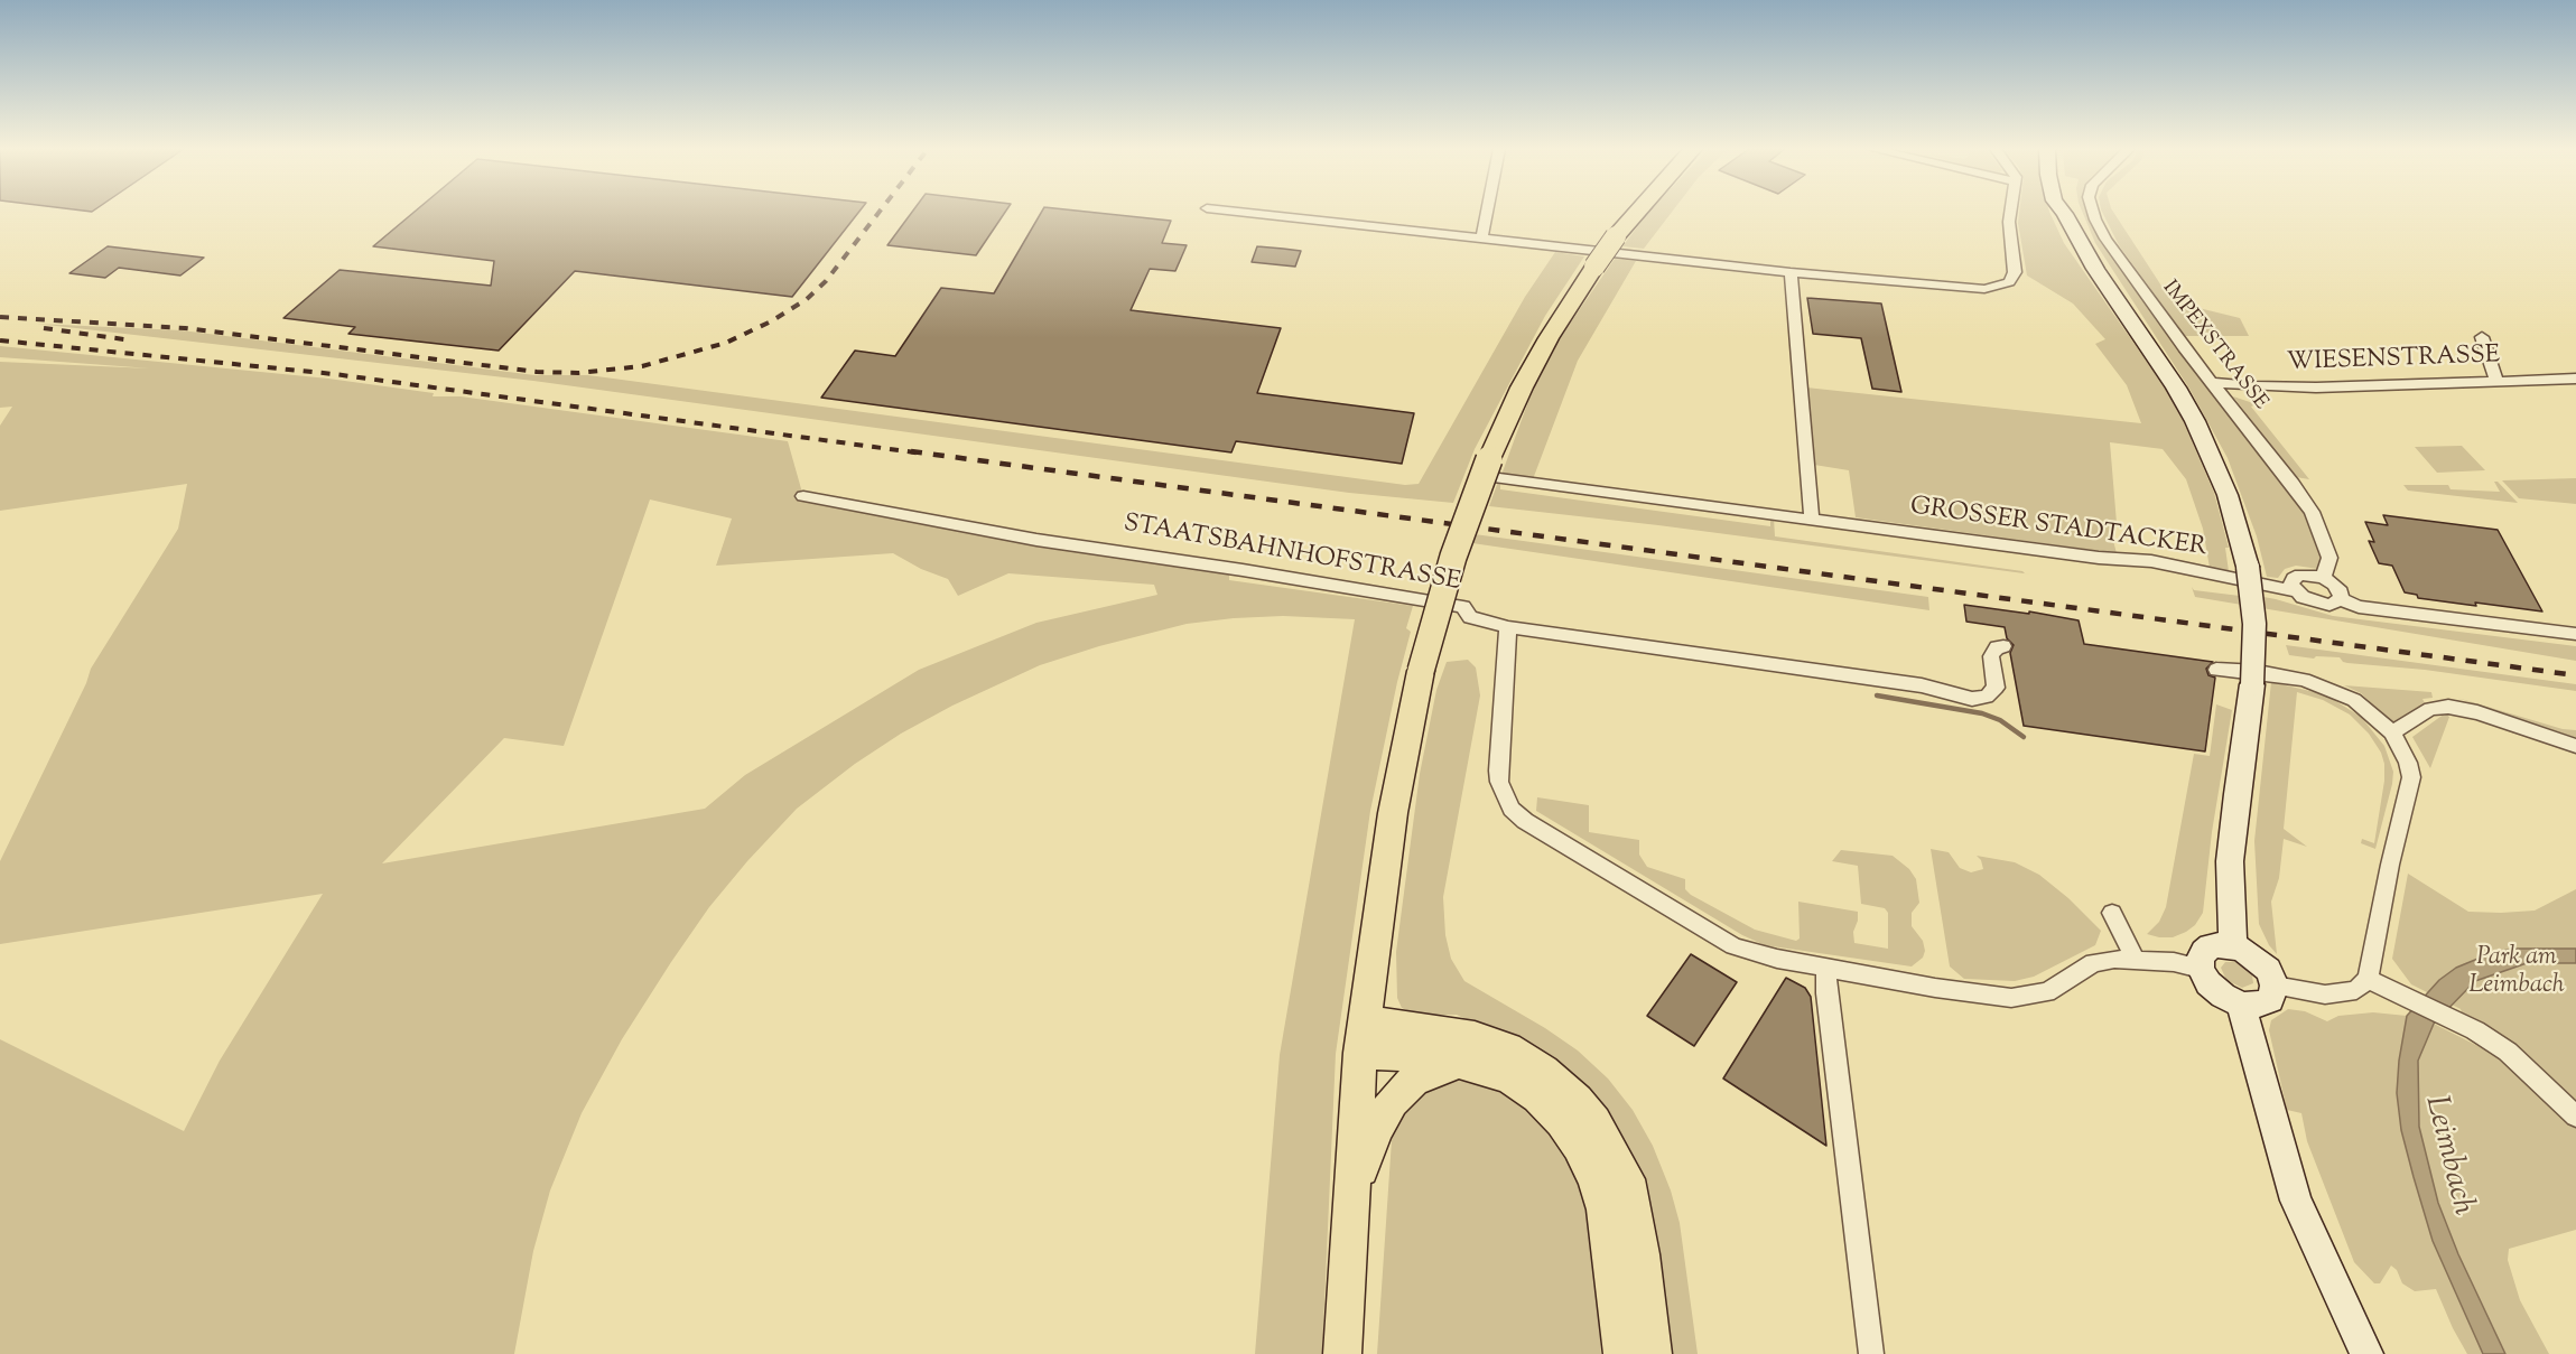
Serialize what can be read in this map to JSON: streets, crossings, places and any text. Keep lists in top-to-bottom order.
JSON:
{
  "streets": {
    "street": [
      "IMPEXSTRASSE",
      "WIESENSTRASSE",
      "GROSSER STADTACKER",
      "STAATSBAHNHOFSTRASSE"
    ]
  },
  "crossings": [
    ["IMPEXSTRASSE", "WIESENSTRASSE"]
  ],
  "water": ["Leimbach"],
  "parks": ["Park am Leimbach"]
}
